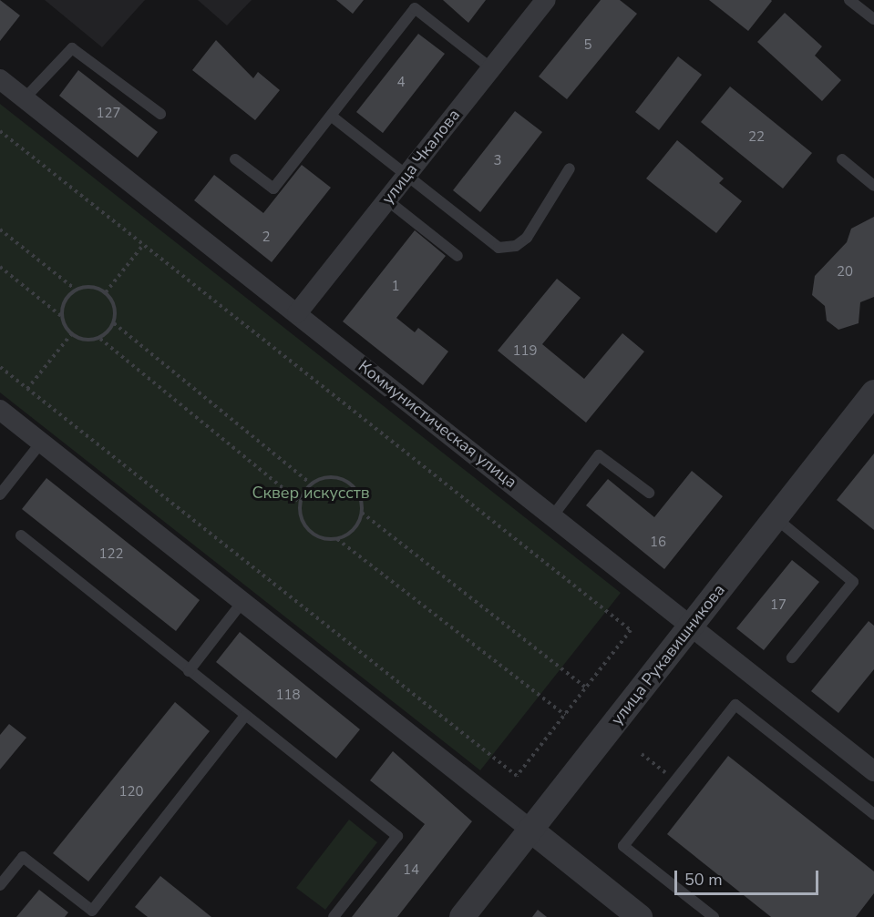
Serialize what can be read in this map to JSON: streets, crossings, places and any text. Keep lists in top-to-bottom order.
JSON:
{
  "streets": {
    "street": ["улица Чкалова", "Коммунистическая улица", "улица Рукавишникова"]
  },
  "crossings": [
    ["улица Чкалова", "Коммунистическая улица"],
    ["Коммунистическая улица", "улица Рукавишникова"]
  ],
  "parks": ["Сквер искусств"],
  "house_numbers": [
    "5",
    "4",
    "127",
    "22",
    "3",
    "2",
    "20",
    "1",
    "119",
    "16",
    "122",
    "17",
    "118",
    "120",
    "14"
  ],
  "scale_bar": "50 m"
}
